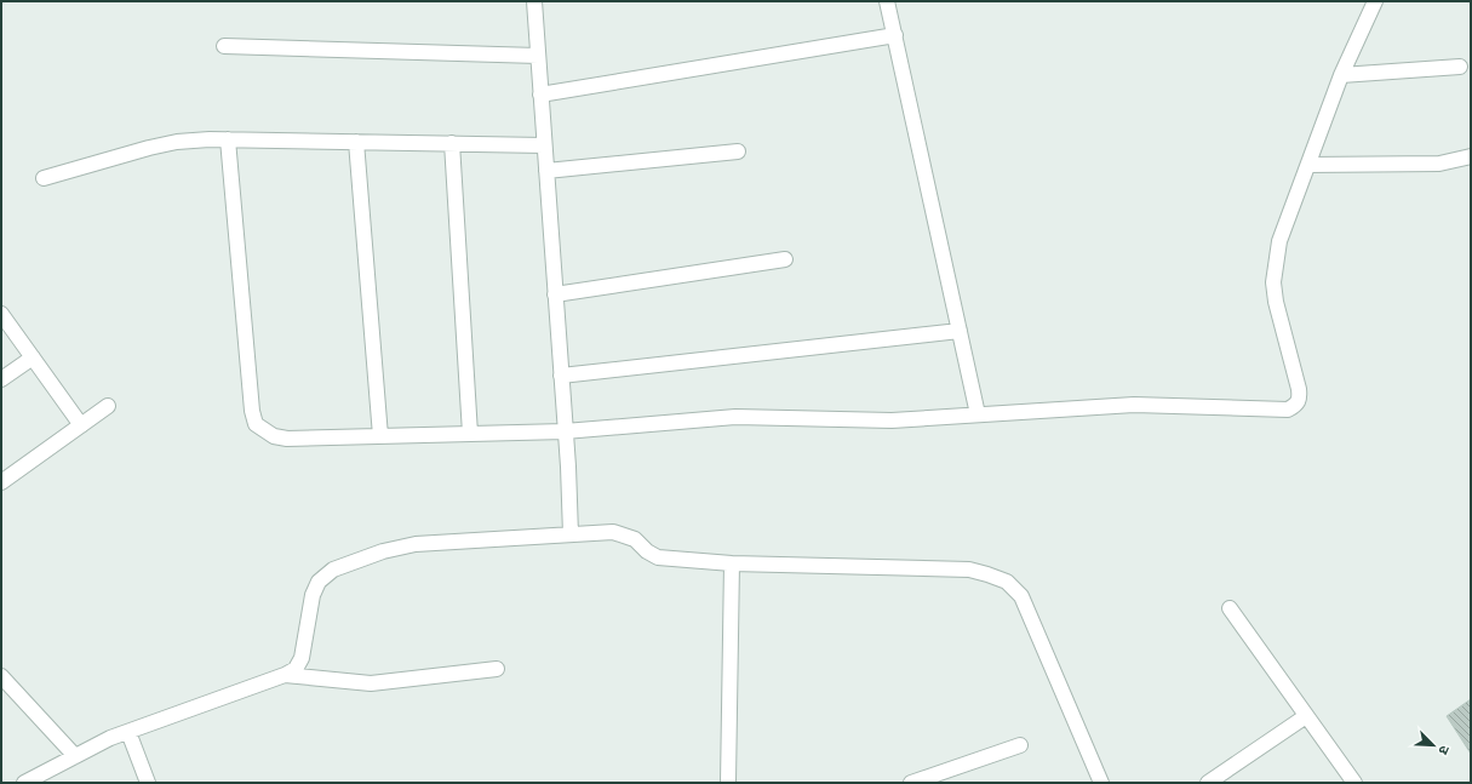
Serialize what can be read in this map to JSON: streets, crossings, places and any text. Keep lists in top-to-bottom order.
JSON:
{
  "north": "bottom right"
}
